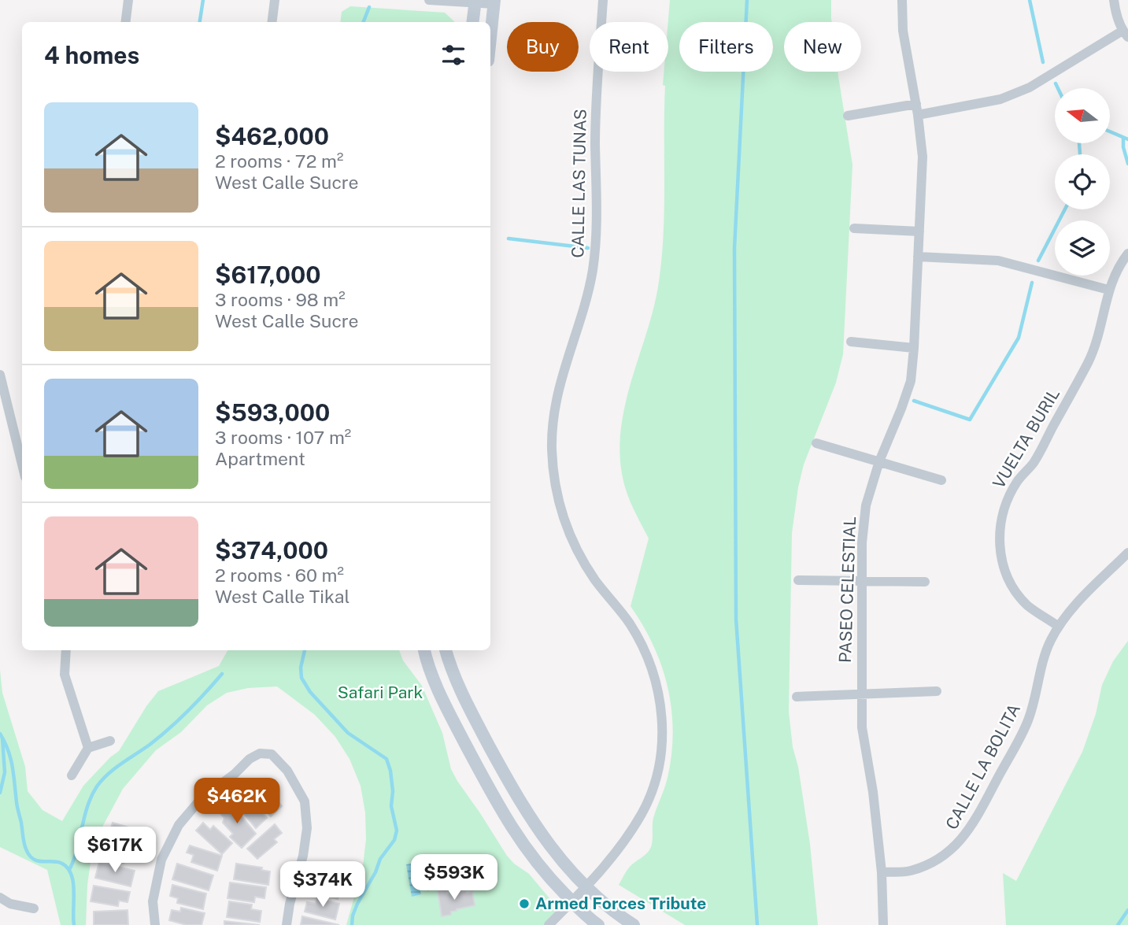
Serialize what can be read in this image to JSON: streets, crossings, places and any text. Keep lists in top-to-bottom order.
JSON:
{
  "streets": {
    "street": [
      "CALLE LAS TUNAS",
      "VUELTA BURIL",
      "PASEO CELESTIAL",
      "CALLE LA BOLITA"
    ]
  },
  "crossings": [
    ["VUELTA BURIL", "CALLE LA BOLITA"],
    ["PASEO CELESTIAL", "CALLE LA BOLITA"]
  ],
  "parks": ["Safari Park"],
  "places": ["Armed Forces Tribute"],
  "north": "left",
  "page": {
    "chip": [
      "Buy",
      "Rent",
      "Filters",
      "New"
    ],
    "heading": "4 homes",
    "list": [
      {
        "name": "$462,000",
        "note": "2 rooms · 72 m² · West Calle Sucre"
      },
      {
        "name": "$617,000",
        "note": "3 rooms · 98 m² · West Calle Sucre"
      },
      {
        "name": "$593,000",
        "note": "3 rooms · 107 m² · Apartment"
      },
      {
        "name": "$374,000",
        "note": "2 rooms · 60 m² · West Calle Tikal"
      }
    ],
    "price": [
      "$462K",
      "$617K",
      "$593K",
      "$374K"
    ]
  }
}
